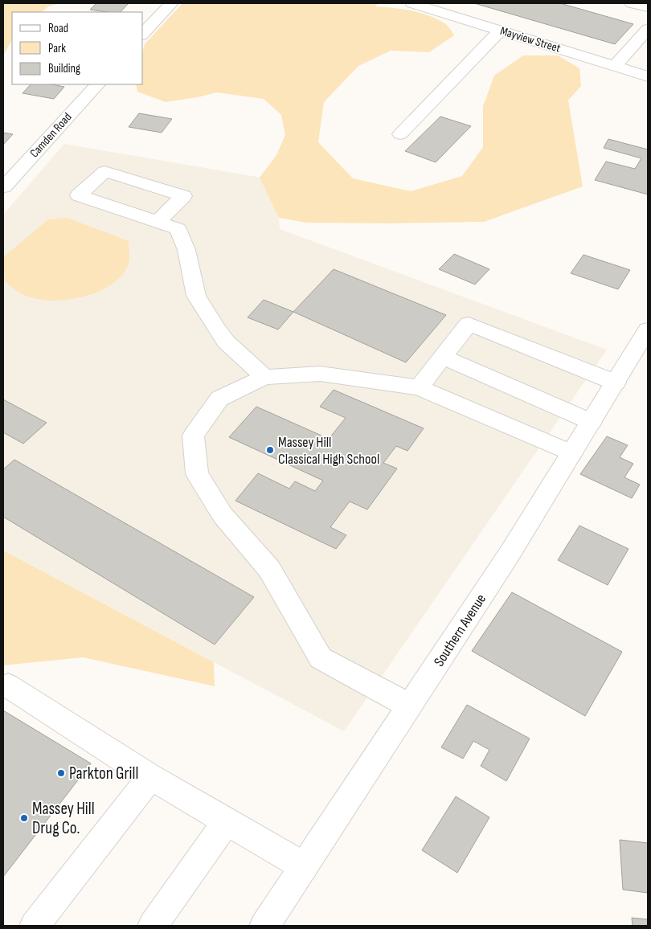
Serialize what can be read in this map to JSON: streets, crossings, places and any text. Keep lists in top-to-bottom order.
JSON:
{
  "streets": {
    "street": ["Mayview Street", "Camden Road", "Southern Avenue"]
  },
  "places": ["Massey Hill Classical High School", "Parkton Grill", "Massey Hill Drug Co."],
  "legend": ["Road", "Park", "Building"]
}
